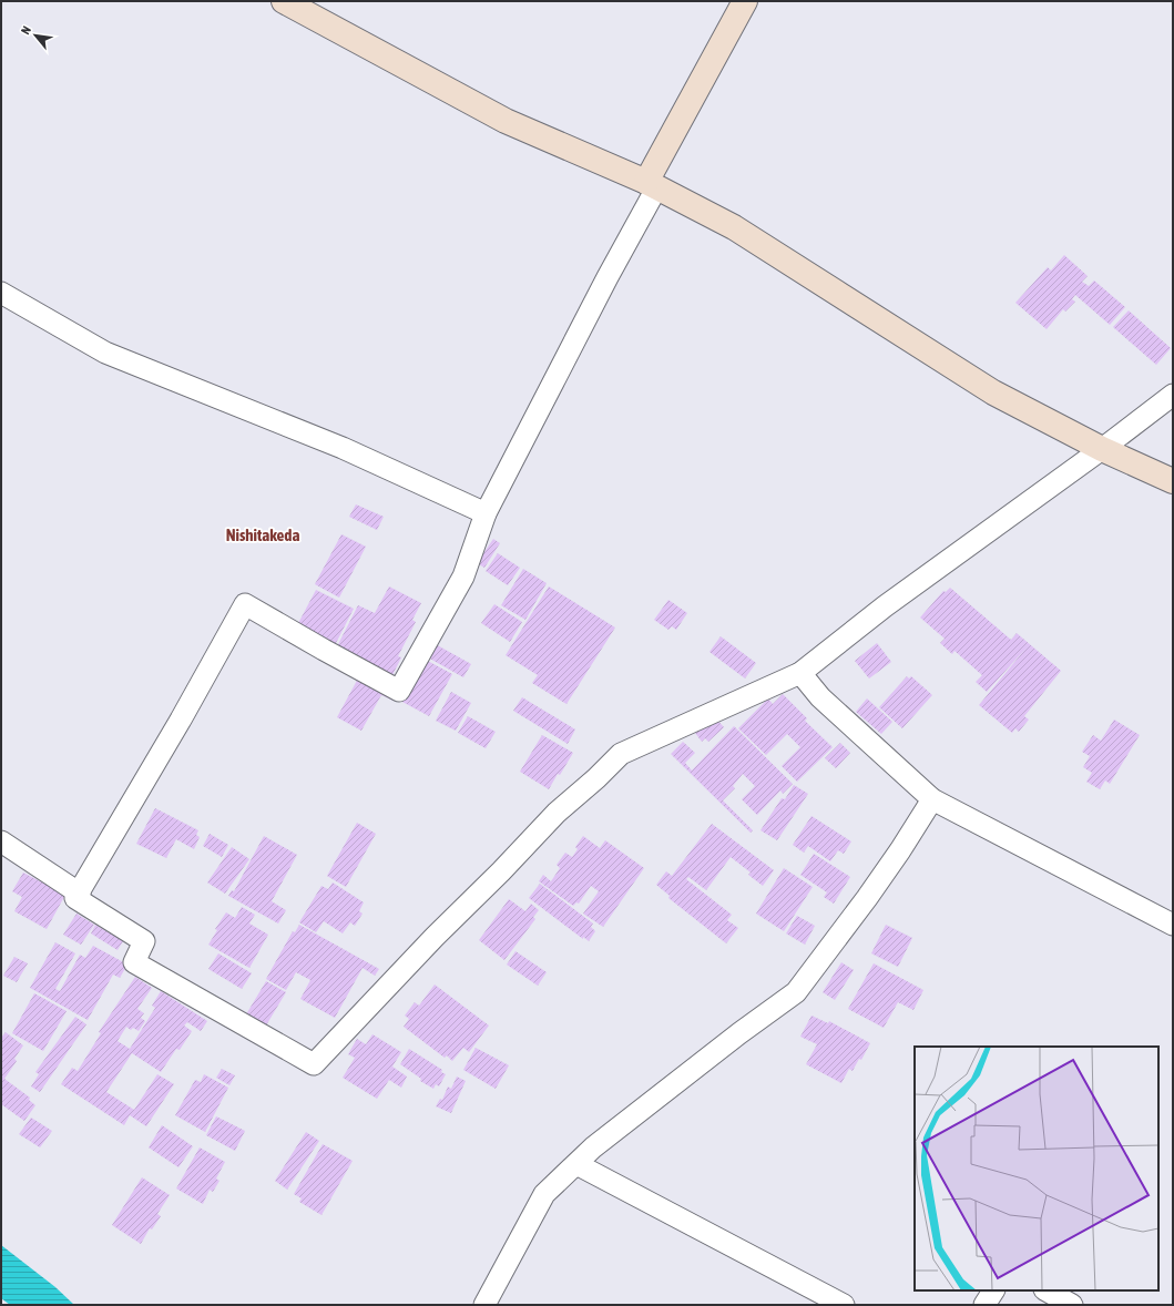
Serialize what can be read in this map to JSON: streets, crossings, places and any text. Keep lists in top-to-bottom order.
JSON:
{
  "districts": ["Nishitakeda"],
  "north": "top left"
}
